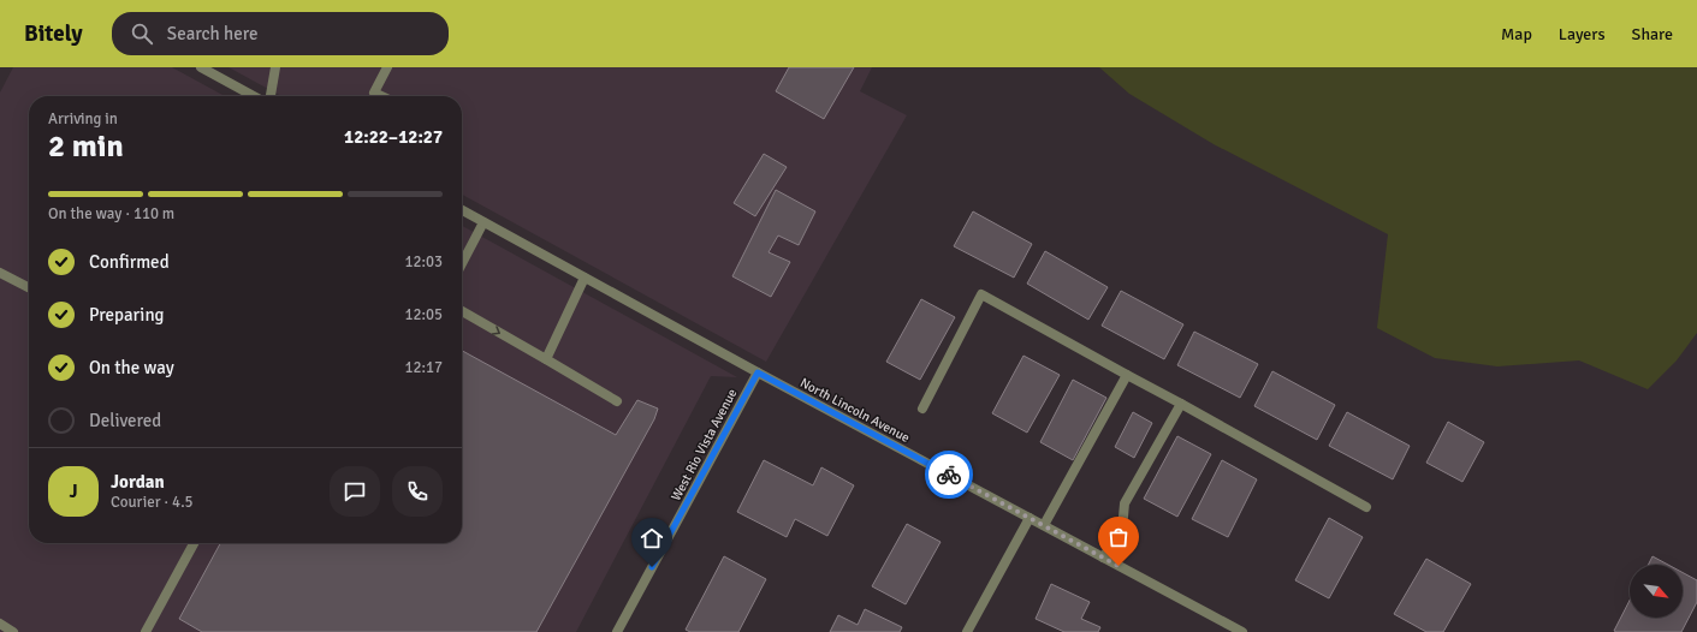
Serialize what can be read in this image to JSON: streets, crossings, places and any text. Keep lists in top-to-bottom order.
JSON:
{
  "streets": {
    "street": ["North Lincoln Avenue", "West Rio Vista Avenue"]
  },
  "crossings": [
    ["North Lincoln Avenue", "West Rio Vista Avenue"]
  ],
  "north": "bottom right",
  "page": {
    "header": "Bitely",
    "search": "Search here",
    "nav": ["Map", "Layers", "Share"],
    "heading": ["2 min", "Arriving in", "12:22–12:27"],
    "panel": ["Jordan", "Courier · 4.5"],
    "bar": "On the way · 110 m",
    "list": [
      ["Confirmed", "12:03"],
      ["Preparing", "12:05"],
      ["On the way", "12:17"],
      "Delivered"
    ],
    "round": "J"
  }
}
